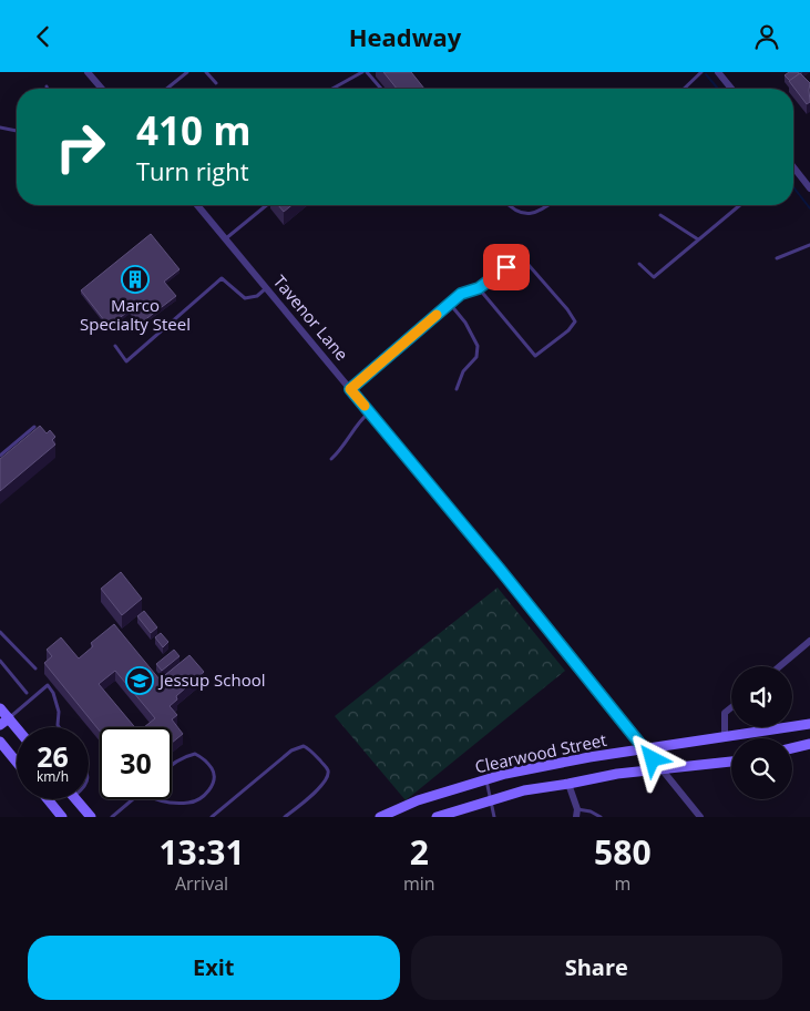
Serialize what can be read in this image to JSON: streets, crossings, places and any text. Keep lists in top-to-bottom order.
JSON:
{
  "streets": {
    "main road": ["Clearwood Street"],
    "street": ["Tavenor Lane"]
  },
  "crossings": [
    ["Tavenor Lane", "Clearwood Street"]
  ],
  "places": {
    "building": ["Marco Specialty Steel"],
    "school or university": ["Jessup School"]
  },
  "page": {
    "header": "Headway",
    "turn": ["410 m", "Turn right"],
    "speed": "26 km/h",
    "limit": "30",
    "eta": [
      "13:31",
      "Arrival",
      "2",
      "min",
      "580",
      "m"
    ],
    "buttons": ["Exit", "Share"]
  }
}
